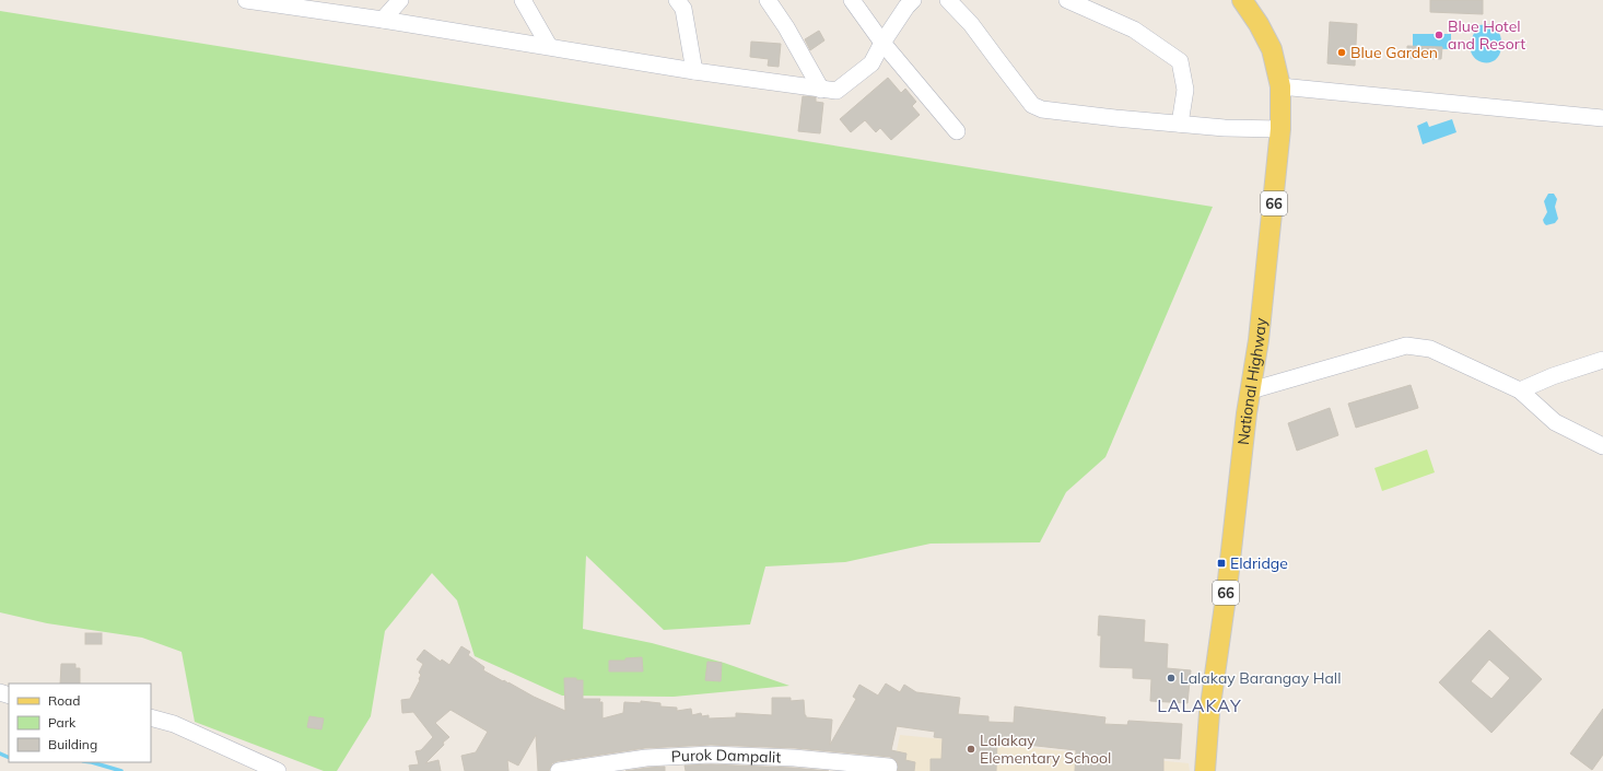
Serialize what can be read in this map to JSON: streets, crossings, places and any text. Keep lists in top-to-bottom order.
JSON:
{
  "streets": {
    "main road": ["66", "National Highway"],
    "street": ["Purok Dampalit"]
  },
  "districts": ["LALAKAY"],
  "places": {
    "other": [
      "Blue Hotel and Resort",
      "Blue Garden",
      "Lalakay Barangay Hall",
      "Lalakay Elementary School"
    ],
    "transit": ["Eldridge"]
  },
  "legend": ["Road", "Park", "Building"]
}
